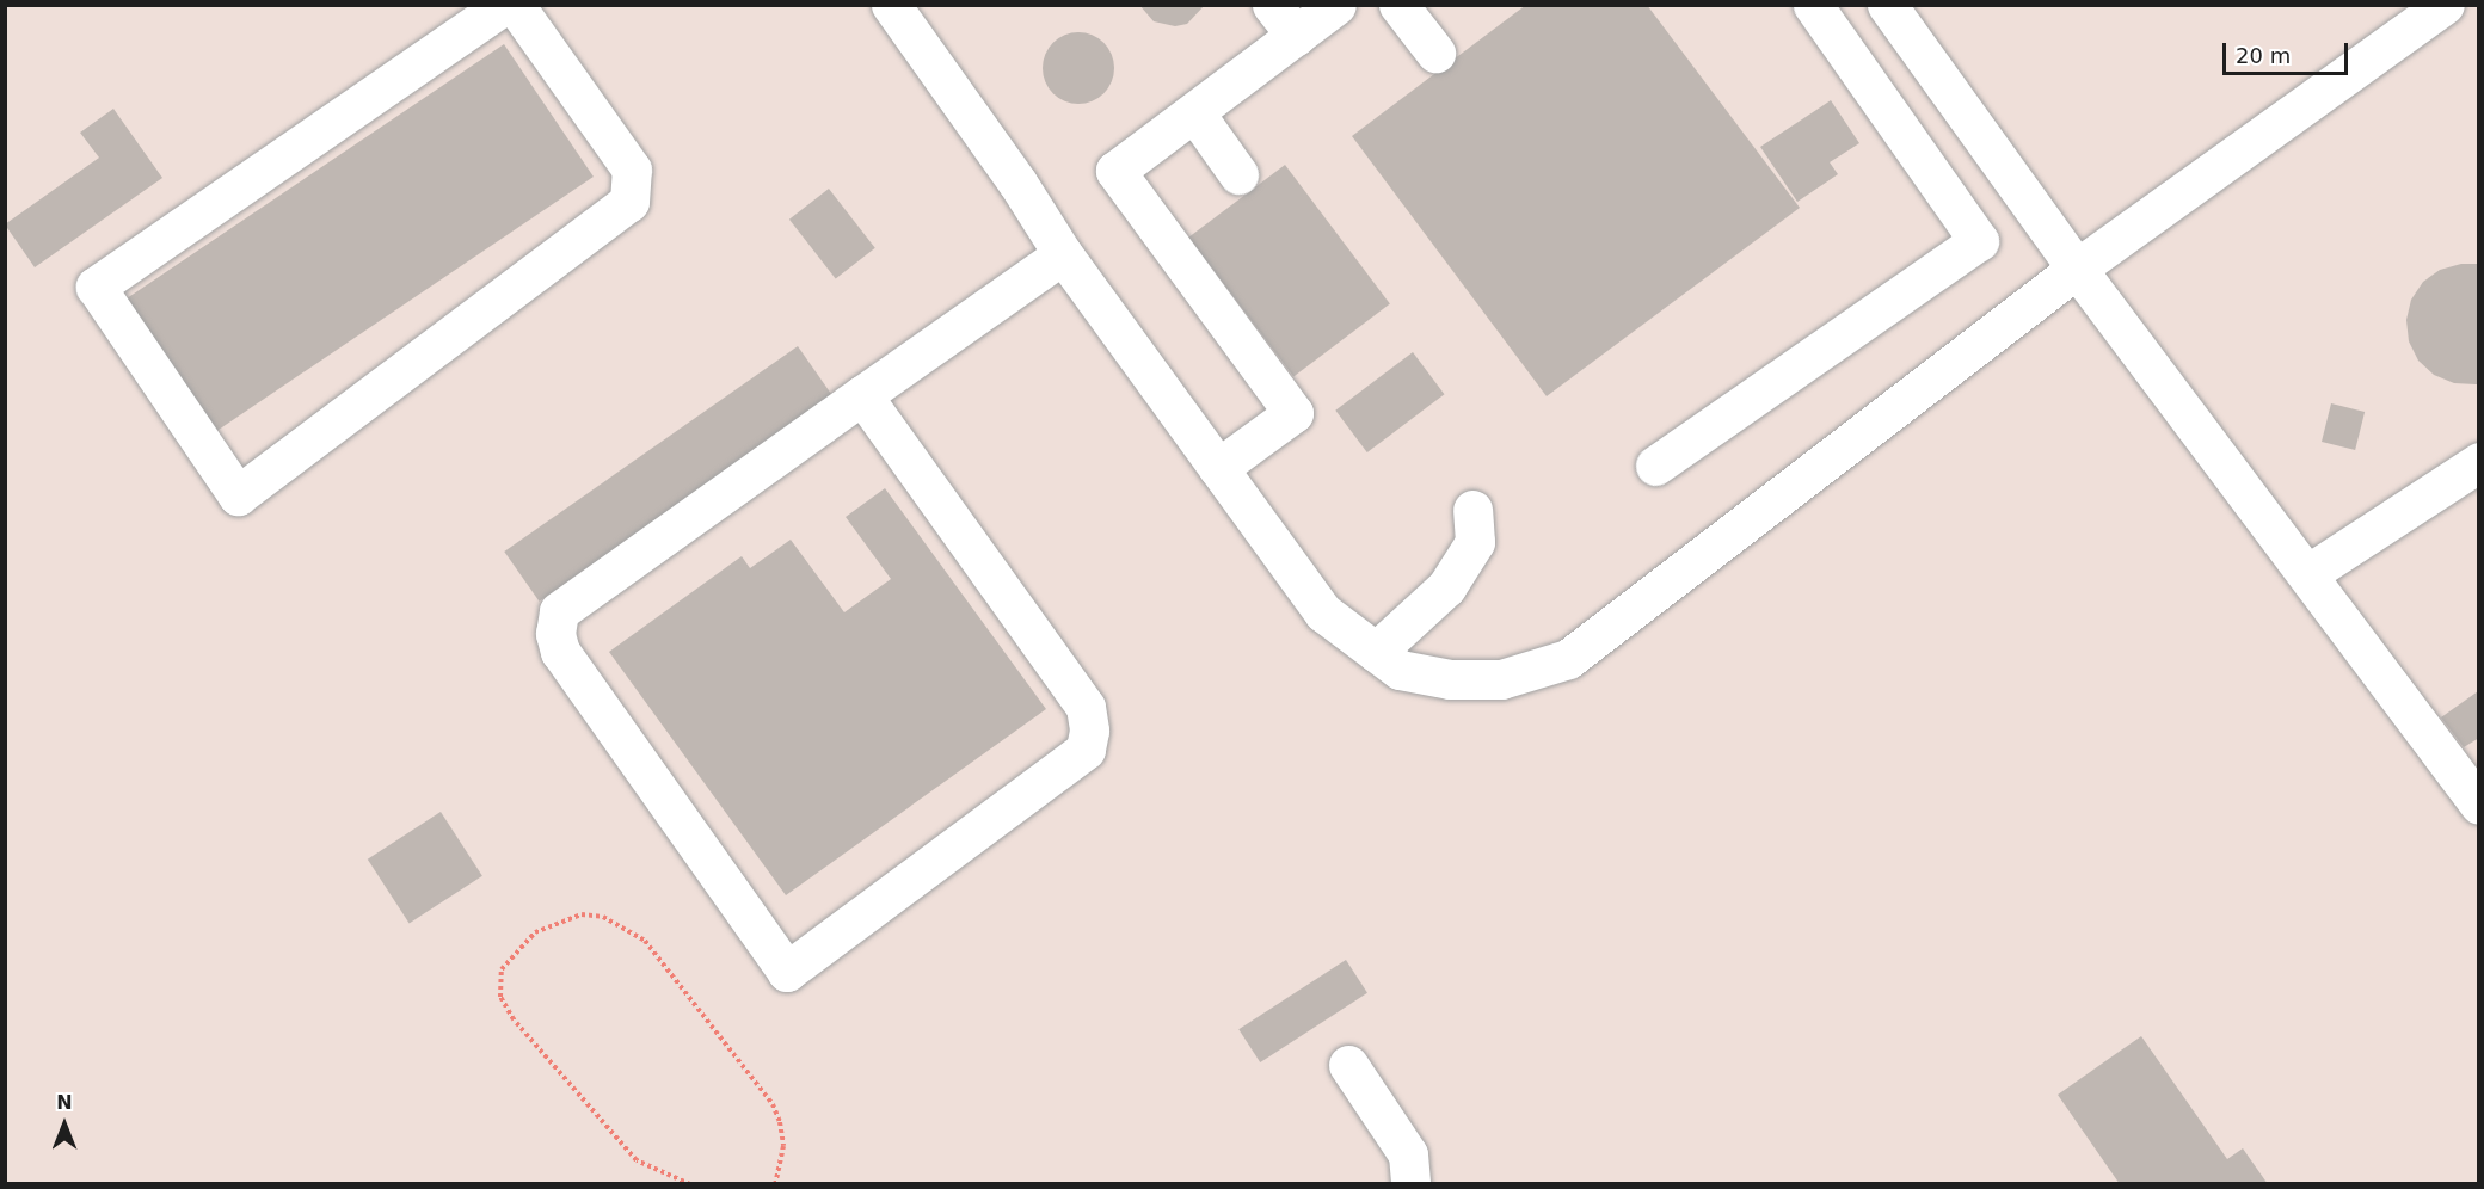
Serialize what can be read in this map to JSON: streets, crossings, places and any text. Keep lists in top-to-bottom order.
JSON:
{
  "scale_bar": "20 m",
  "north": "top"
}
